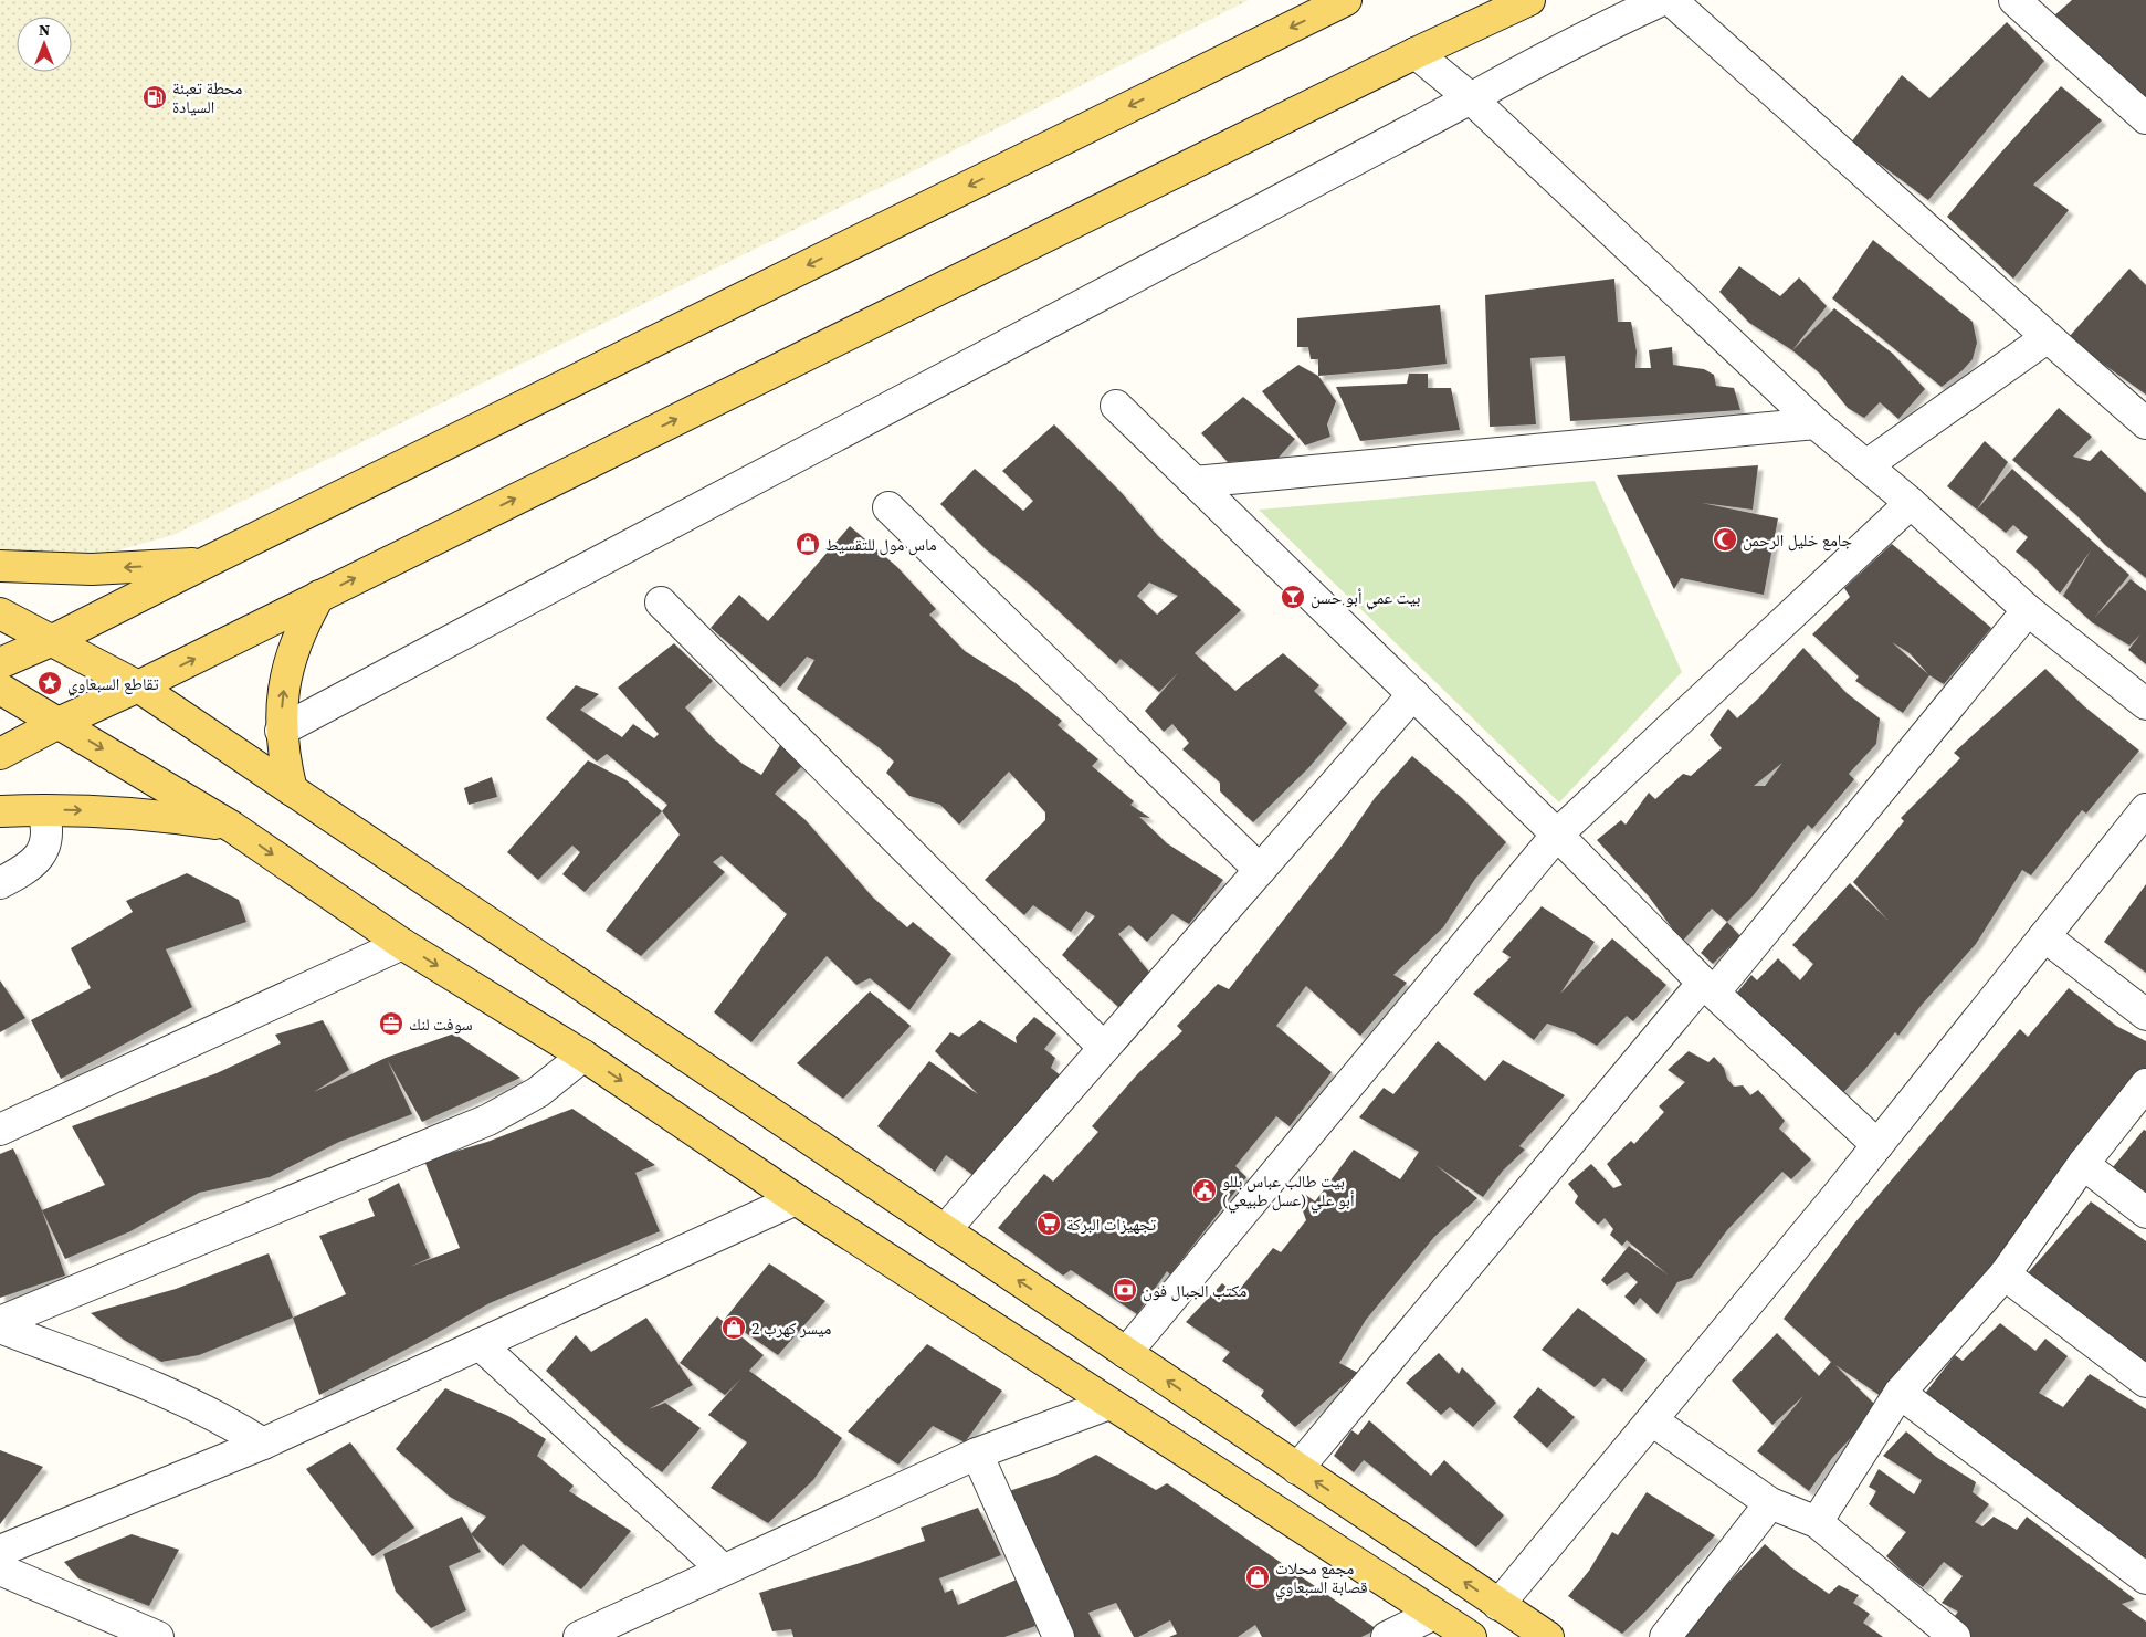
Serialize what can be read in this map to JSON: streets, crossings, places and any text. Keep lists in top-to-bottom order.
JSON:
{
  "places": {
    "fuel station": ["محطة تعبئة السيادة"],
    "mosque": ["جامع خليل الرحمن"],
    "shop": ["ماس مول للتقسيط", "ميسر كهرب 2", "مجمع محلات قصابة السبعاوي"],
    "bar": ["بيت عمي أبو حسن"],
    "place": ["تقاطع السبعاوي"],
    "office": ["سوفت لنك"],
    "public building": ["بيت طالب عباس بللو أبو علي (عسل طبيعي)"],
    "supermarket": ["تجهيزات البركة"],
    "bank": ["مكتب الجبال فون"]
  },
  "north": "top"
}
